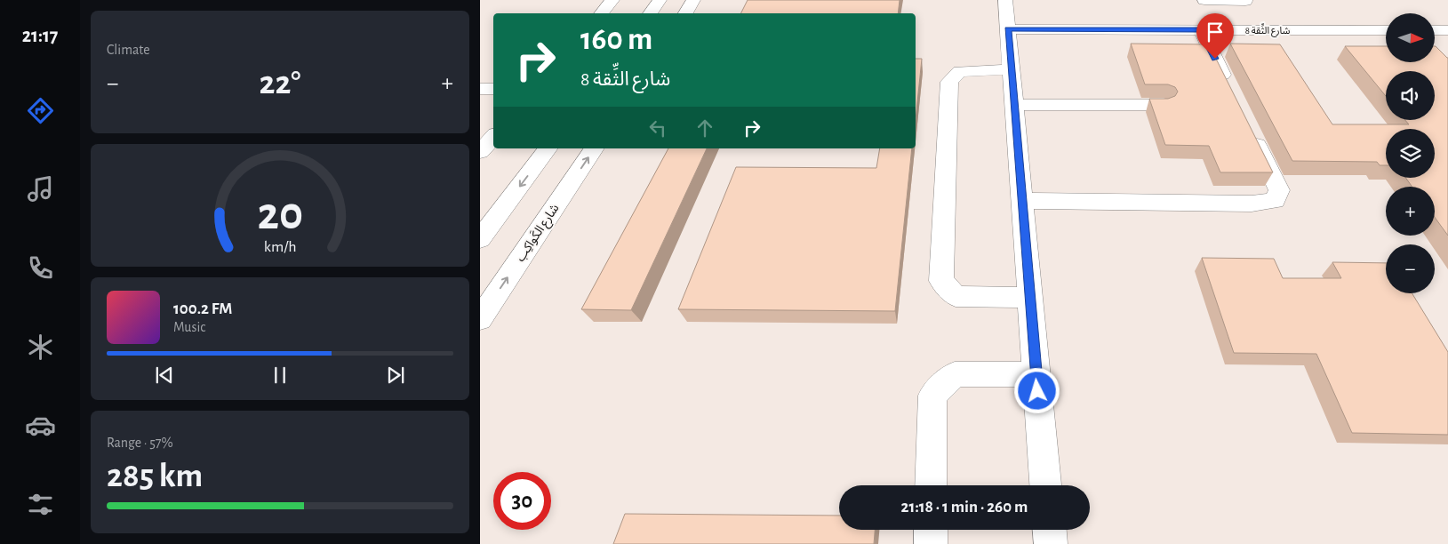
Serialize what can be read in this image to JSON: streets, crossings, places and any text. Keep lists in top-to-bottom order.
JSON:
{
  "streets": {
    "street": ["شارع الثِّقة 8", "شارع الكَواكِب"]
  },
  "north": "right",
  "page": {
    "tabs": "21:17",
    "tile": [
      "Climate",
      ["Range · 57%", "285 km"]
    ],
    "map_buttons": ["+", "−"],
    "turn": ["160 m", "شارع الثِّقة 8"],
    "heat": ["−", "22°", "+"],
    "song": ["100.2 FM", "Music"],
    "limit": "30",
    "trip": "21:18 · 1 min · 260 m",
    "gauge": ["20", "km/h"]
  }
}
